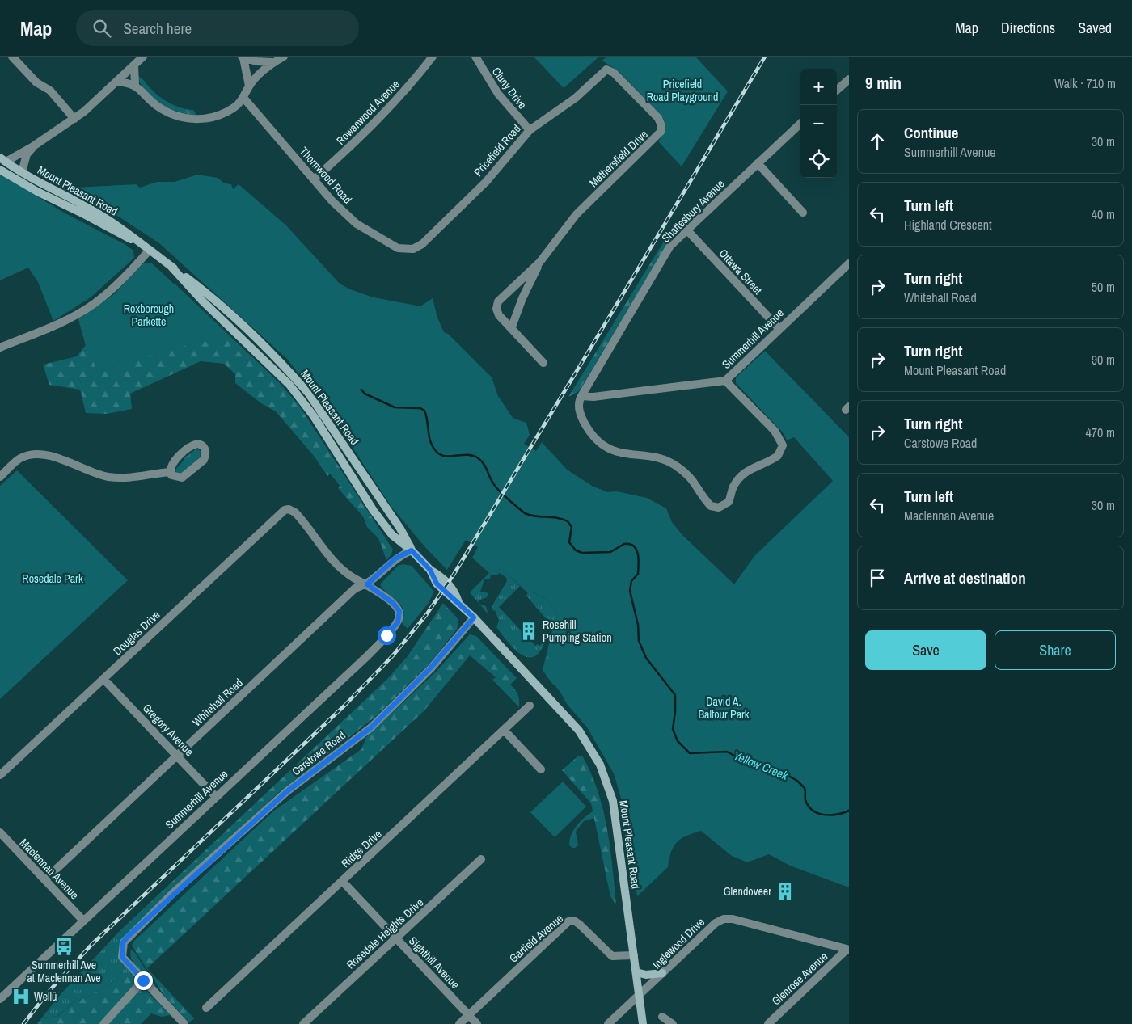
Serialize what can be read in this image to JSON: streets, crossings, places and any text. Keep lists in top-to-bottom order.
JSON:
{
  "streets": {
    "main road": ["Mount Pleasant Road"],
    "street": [
      "Cluny Drive",
      "Rowanwood Avenue",
      "Pricefield Road",
      "Mathersfield Drive",
      "Thornwood Road",
      "Shaftesbury Avenue",
      "Ottawa Street",
      "Summerhill Avenue",
      "Douglas Drive",
      "Whitehall Road",
      "Gregory Avenue",
      "Carstowe Road",
      "Ridge Drive",
      "Maclennan Avenue",
      "Rosedale Heights Drive",
      "Garfield Avenue",
      "Inglewood Drive",
      "Sighthill Avenue",
      "Glenrose Avenue"
    ]
  },
  "crossings": [
    ["Cluny Drive", "Pricefield Road"],
    ["Rowanwood Avenue", "Thornwood Road"],
    ["Pricefield Road", "Mathersfield Drive"],
    ["Pricefield Road", "Thornwood Road"],
    ["Mount Pleasant Road", "Whitehall Road"],
    ["Mount Pleasant Road", "Carstowe Road"],
    ["Mount Pleasant Road", "Garfield Avenue"],
    ["Mount Pleasant Road", "Inglewood Drive"],
    ["Shaftesbury Avenue", "Ottawa Street"],
    ["Shaftesbury Avenue", "Summerhill Avenue"],
    ["Ottawa Street", "Summerhill Avenue"],
    ["Summerhill Avenue", "Douglas Drive"],
    ["Summerhill Avenue", "Whitehall Road"],
    ["Summerhill Avenue", "Gregory Avenue"],
    ["Summerhill Avenue", "Maclennan Avenue"],
    ["Douglas Drive", "Whitehall Road"],
    ["Douglas Drive", "Gregory Avenue"],
    ["Whitehall Road", "Gregory Avenue"],
    ["Whitehall Road", "Maclennan Avenue"],
    ["Ridge Drive", "Sighthill Avenue"],
    ["Rosedale Heights Drive", "Sighthill Avenue"],
    ["Garfield Avenue", "Sighthill Avenue"],
    ["Inglewood Drive", "Glenrose Avenue"]
  ],
  "water": ["Yellow Creek"],
  "parks": [
    "Pricefield Road Playground",
    "Roxborough Parkette",
    "Rosedale Park",
    "David A. Balfour Park"
  ],
  "places": {
    "building": ["Rosehill Pumping Station", "Glendoveer"],
    "bus stop": ["Summerhill Ave at Maclennan Ave"],
    "hospital": ["Wellü"]
  },
  "page": {
    "header": "Map",
    "search": "Search here",
    "nav": ["Map", "Directions", "Saved"],
    "heading": ["9 min", "Walk · 710 m"],
    "map_buttons": ["+", "−"],
    "list": [
      ["Continue", "Summerhill Avenue", "30 m"],
      ["Turn left", "Highland Crescent", "40 m"],
      ["Turn right", "Whitehall Road", "50 m"],
      ["Turn right", "Mount Pleasant Road", "90 m"],
      ["Turn right", "Carstowe Road", "470 m"],
      ["Turn left", "Maclennan Avenue", "30 m"],
      "Arrive at destination"
    ],
    "buttons": ["Save", "Share"]
  }
}
